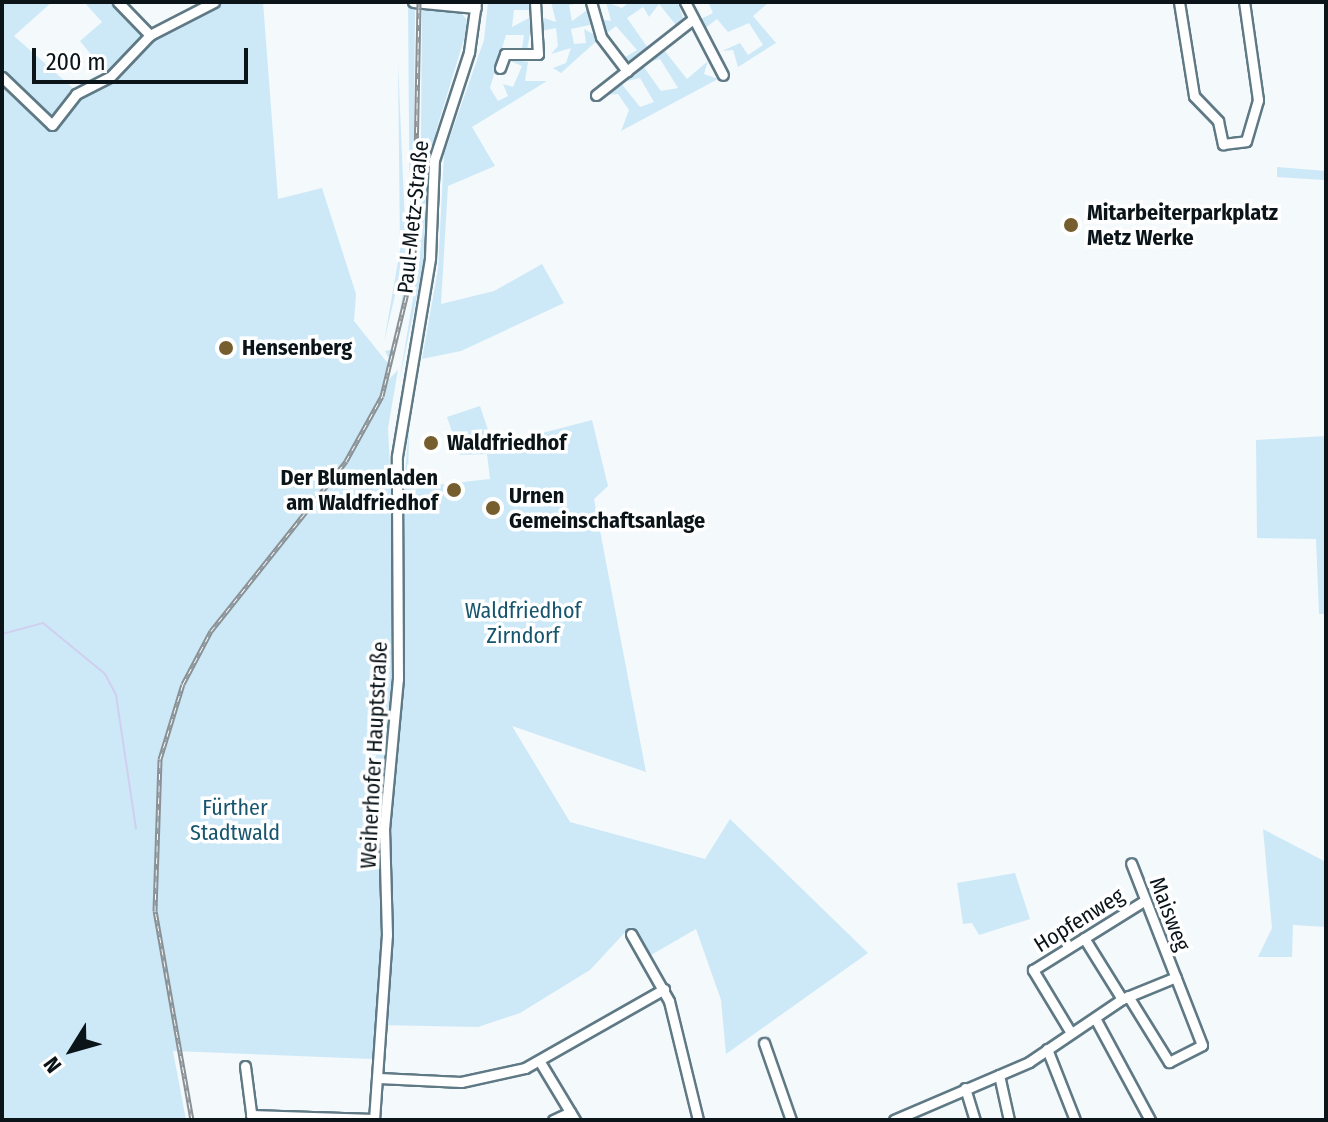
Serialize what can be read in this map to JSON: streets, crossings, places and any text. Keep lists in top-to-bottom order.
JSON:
{
  "streets": {
    "street": [
      "Paul-Metz-Straße",
      "Weiherhofer Hauptstraße",
      "Maisweg",
      "Hopfenweg"
    ]
  },
  "crossings": [
    ["Paul-Metz-Straße", "Weiherhofer Hauptstraße"],
    ["Maisweg", "Hopfenweg"]
  ],
  "parks": ["Waldfriedhof Zirndorf", "Fürther Stadtwald"],
  "places": [
    "Mitarbeiterparkplatz Metz Werke",
    "Hensenberg",
    "Waldfriedhof",
    "Der Blumenladen am Waldfriedhof",
    "Urnen Gemeinschaftsanlage"
  ],
  "scale_bar": "200 m",
  "north": "bottom left"
}
